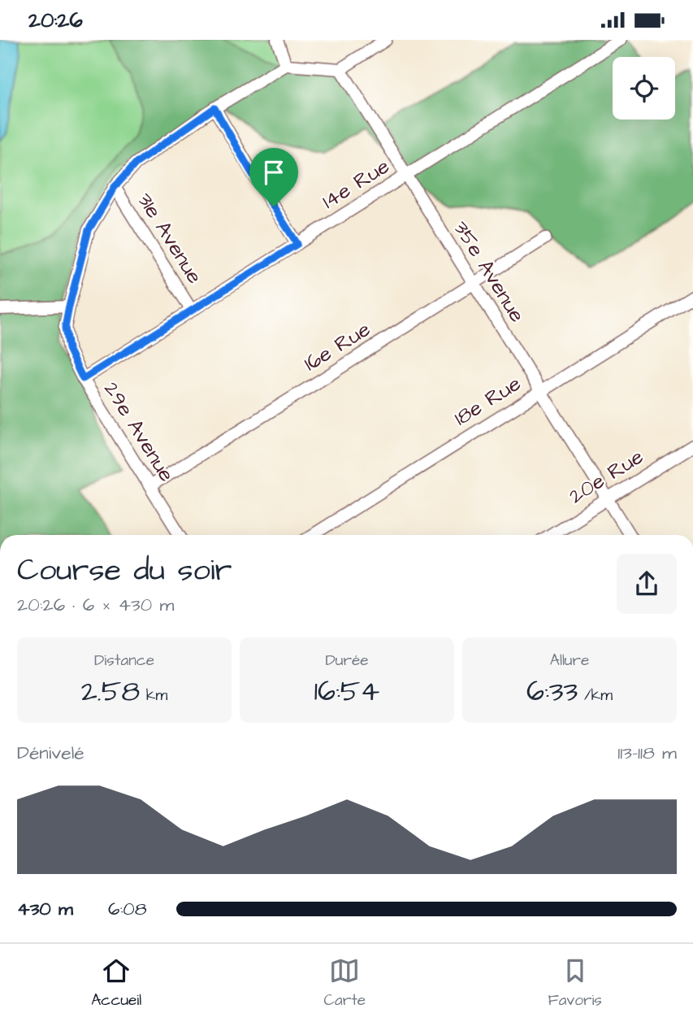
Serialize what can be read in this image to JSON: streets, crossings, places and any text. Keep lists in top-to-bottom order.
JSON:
{
  "streets": {
    "street": [
      "14e Rue",
      "31e Avenue",
      "35e Avenue",
      "16e Rue",
      "18e Rue",
      "29e Avenue",
      "20e Rue"
    ]
  },
  "crossings": [
    ["14e Rue", "31e Avenue"],
    ["14e Rue", "35e Avenue"],
    ["14e Rue", "29e Avenue"],
    ["31e Avenue", "29e Avenue"],
    ["35e Avenue", "16e Rue"],
    ["35e Avenue", "18e Rue"],
    ["35e Avenue", "20e Rue"],
    ["16e Rue", "29e Avenue"]
  ],
  "page": {
    "status": "20:26",
    "heading": ["Course du soir", "20:26 · 6 × 430 m"],
    "stats": [
      ["Distance", "2.58 km"],
      ["Durée", "16:54"],
      ["Allure", "6:33 /km"]
    ],
    "chart": ["Dénivelé", "113–118 m"],
    "list": [
      {
        "name": "430 m",
        "note": "6:08"
      }
    ],
    "tabs": ["Accueil", "Carte", "Favoris"]
  }
}
